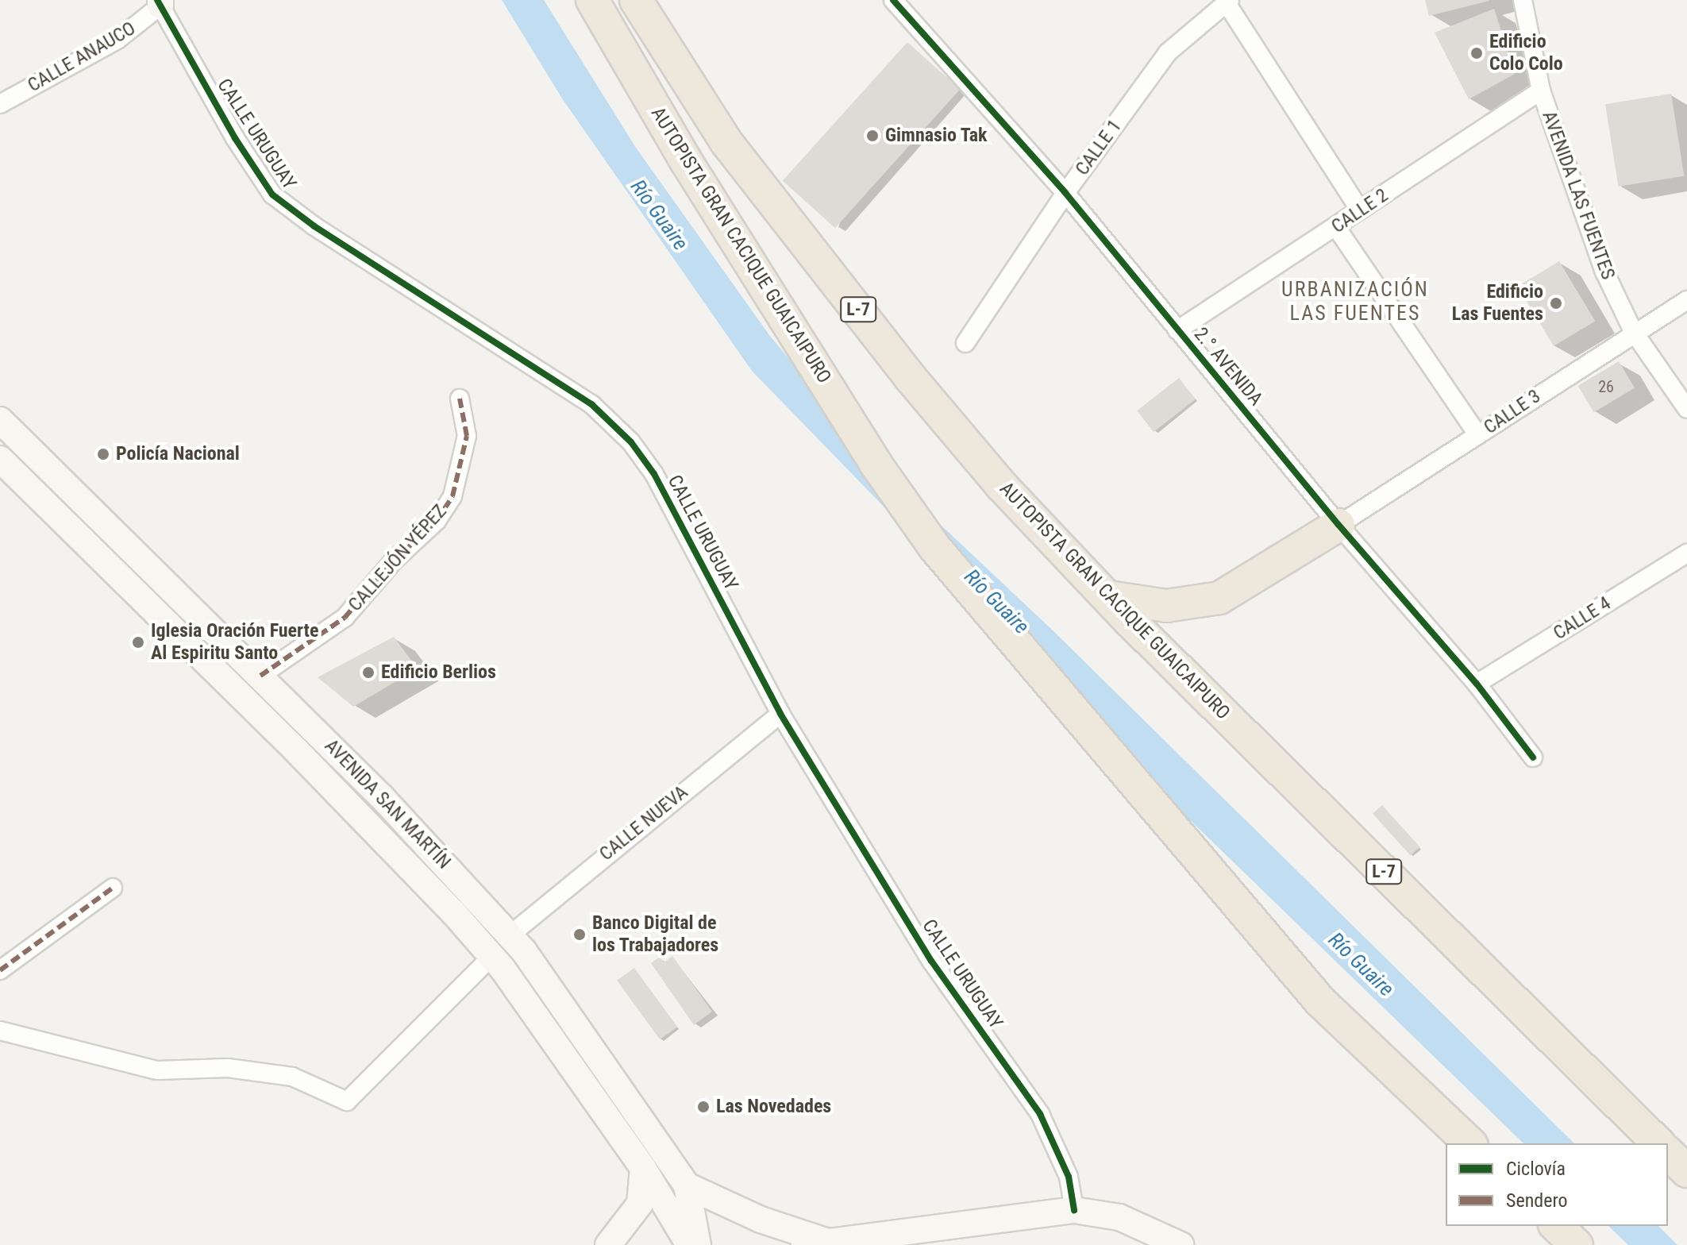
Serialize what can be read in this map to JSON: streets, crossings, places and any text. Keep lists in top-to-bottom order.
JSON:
{
  "streets": {
    "highway": ["AUTOPISTA GRAN CACIQUE GUAICAIPURO", "L-7"],
    "main road": ["AVENIDA SAN MARTÍN"],
    "street": [
      "CALLE ANAUCO",
      "CALLE URUGUAY",
      "CALLE 1",
      "AVENIDA LAS FUENTES",
      "CALLE 2",
      "2.° AVENIDA",
      "CALLE 3",
      "CALLEJÓN YÉPEZ",
      "CALLE 4",
      "CALLE NUEVA"
    ]
  },
  "crossings": [
    ["CALLE ANAUCO", "CALLE URUGUAY"],
    ["CALLE URUGUAY", "CALLE NUEVA"],
    ["CALLE 1", "2.° AVENIDA"],
    ["AVENIDA LAS FUENTES", "CALLE 2"],
    ["AVENIDA LAS FUENTES", "CALLE 3"],
    ["CALLE 2", "2.° AVENIDA"],
    ["2.° AVENIDA", "CALLE 3"],
    ["2.° AVENIDA", "CALLE 4"],
    ["CALLEJÓN YÉPEZ", "AVENIDA SAN MARTÍN"],
    ["AVENIDA SAN MARTÍN", "CALLE NUEVA"]
  ],
  "districts": ["URBANIZACIÓN LAS FUENTES"],
  "water": ["Río Guaire"],
  "places": [
    "Edificio Colo Colo",
    "Gimnasio Tak",
    "Edificio Las Fuentes",
    "Policía Nacional",
    "Iglesia Oración Fuerte Al Espiritu Santo",
    "Edificio Berlios",
    "Banco Digital de los Trabajadores",
    "Las Novedades"
  ],
  "house_numbers": ["26"],
  "legend": ["Ciclovía", "Sendero"]
}
